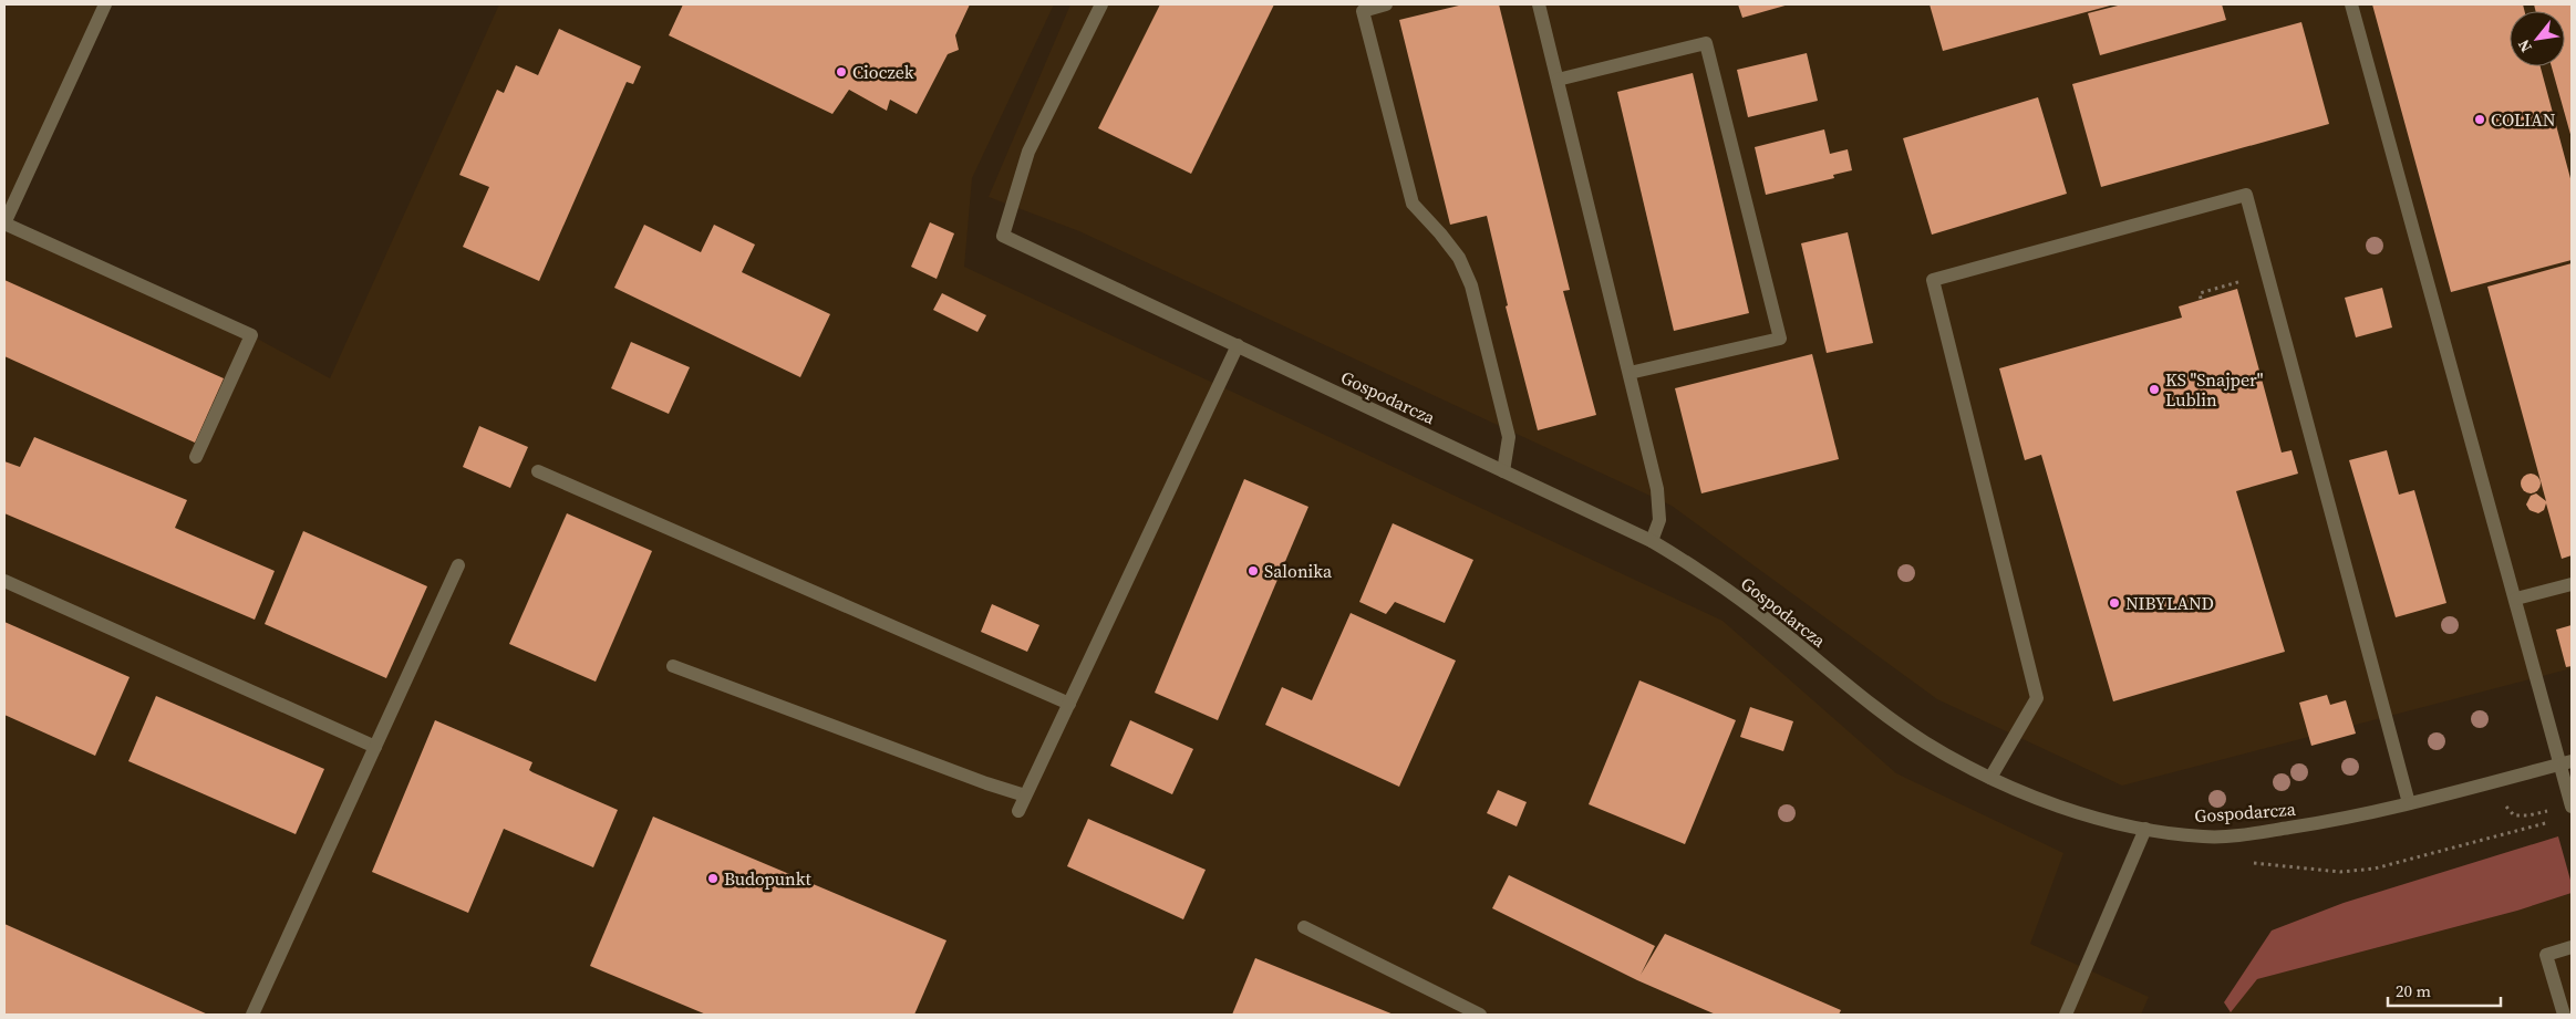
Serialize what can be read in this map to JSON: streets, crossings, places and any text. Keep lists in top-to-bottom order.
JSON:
{
  "streets": {
    "street": ["Gospodarcza"]
  },
  "places": [
    "Cioczek",
    "COLIAN",
    "KS \"Snajper\" Lublin",
    "Salonika",
    "NIBYLAND",
    "Budopunkt"
  ],
  "scale_bar": "20 m",
  "north": "bottom left"
}
